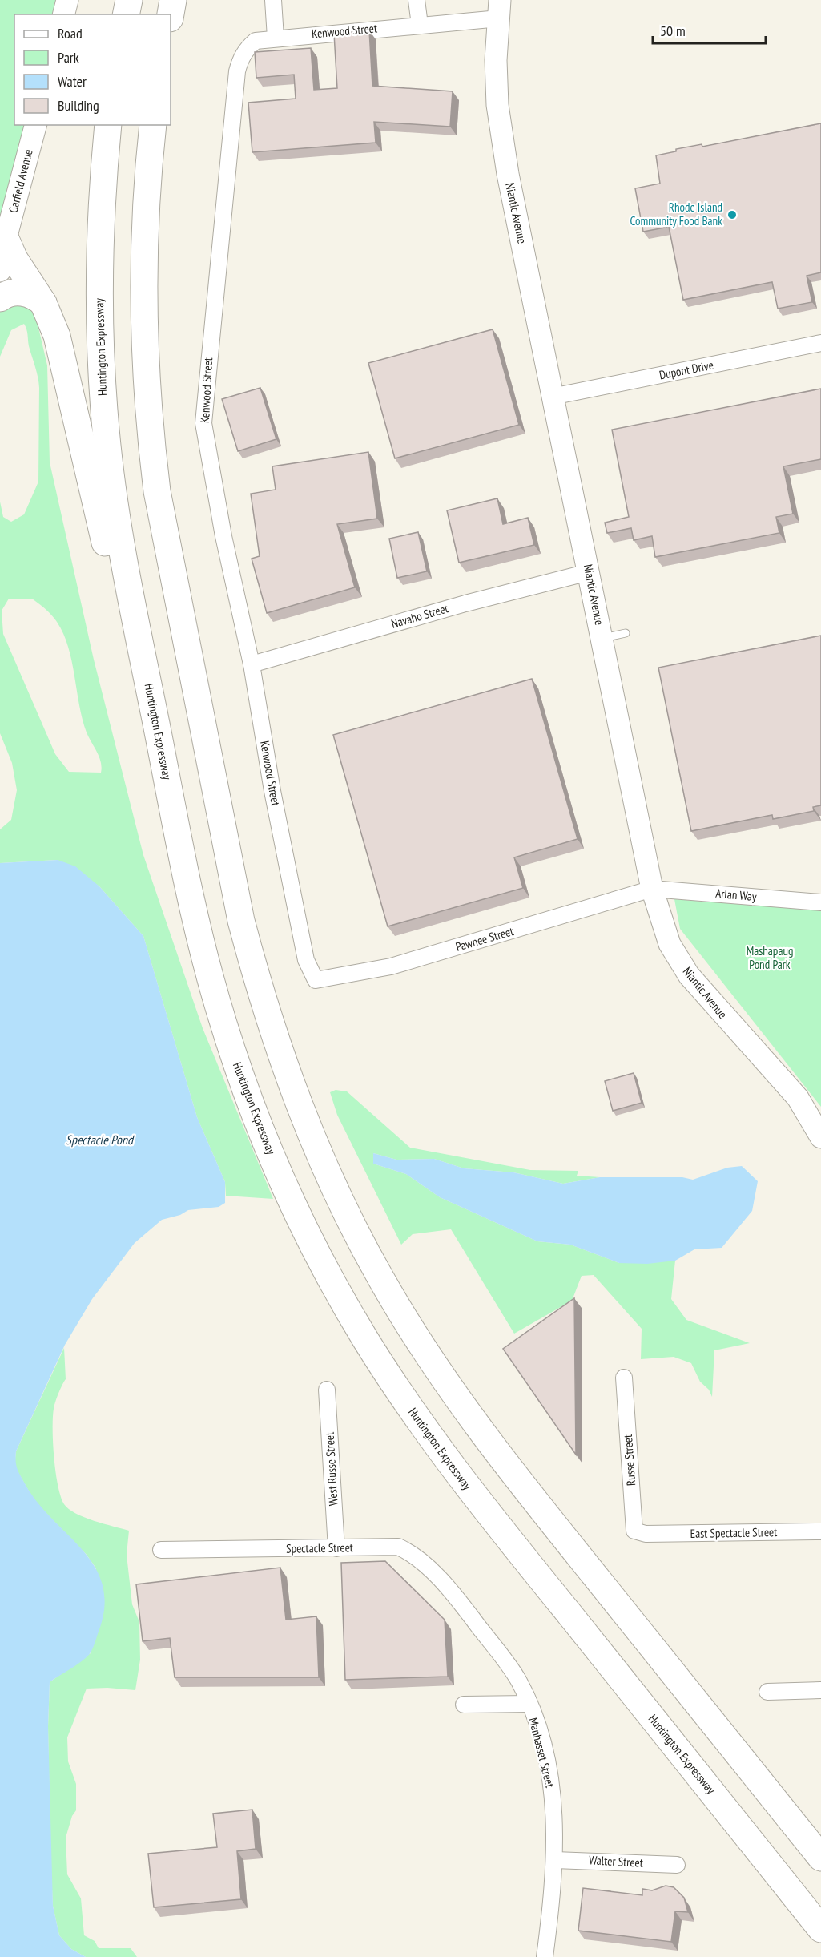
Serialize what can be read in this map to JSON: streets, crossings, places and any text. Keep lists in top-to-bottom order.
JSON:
{
  "streets": {
    "highway": ["Huntington Expressway"],
    "street": [
      "Kenwood Street",
      "Garfield Avenue",
      "Niantic Avenue",
      "Dupont Drive",
      "Navaho Street",
      "Arlan Way",
      "Pawnee Street",
      "Russe Street",
      "West Russe Street",
      "East Spectacle Street",
      "Spectacle Street",
      "Manhasset Street",
      "Walter Street"
    ]
  },
  "crossings": [
    ["Kenwood Street", "Niantic Avenue"],
    ["Kenwood Street", "Navaho Street"],
    ["Kenwood Street", "Pawnee Street"],
    ["Niantic Avenue", "Dupont Drive"],
    ["Niantic Avenue", "Navaho Street"],
    ["Niantic Avenue", "Arlan Way"],
    ["Niantic Avenue", "Pawnee Street"],
    ["Arlan Way", "Pawnee Street"],
    ["Russe Street", "East Spectacle Street"],
    ["West Russe Street", "Spectacle Street"],
    ["Spectacle Street", "Manhasset Street"],
    ["Manhasset Street", "Walter Street"]
  ],
  "water": ["Spectacle Pond"],
  "parks": ["Mashapaug Pond Park"],
  "places": ["Rhode Island Community Food Bank"],
  "legend": [
    "Road",
    "Park",
    "Water",
    "Building"
  ],
  "scale_bar": "50 m"
}
